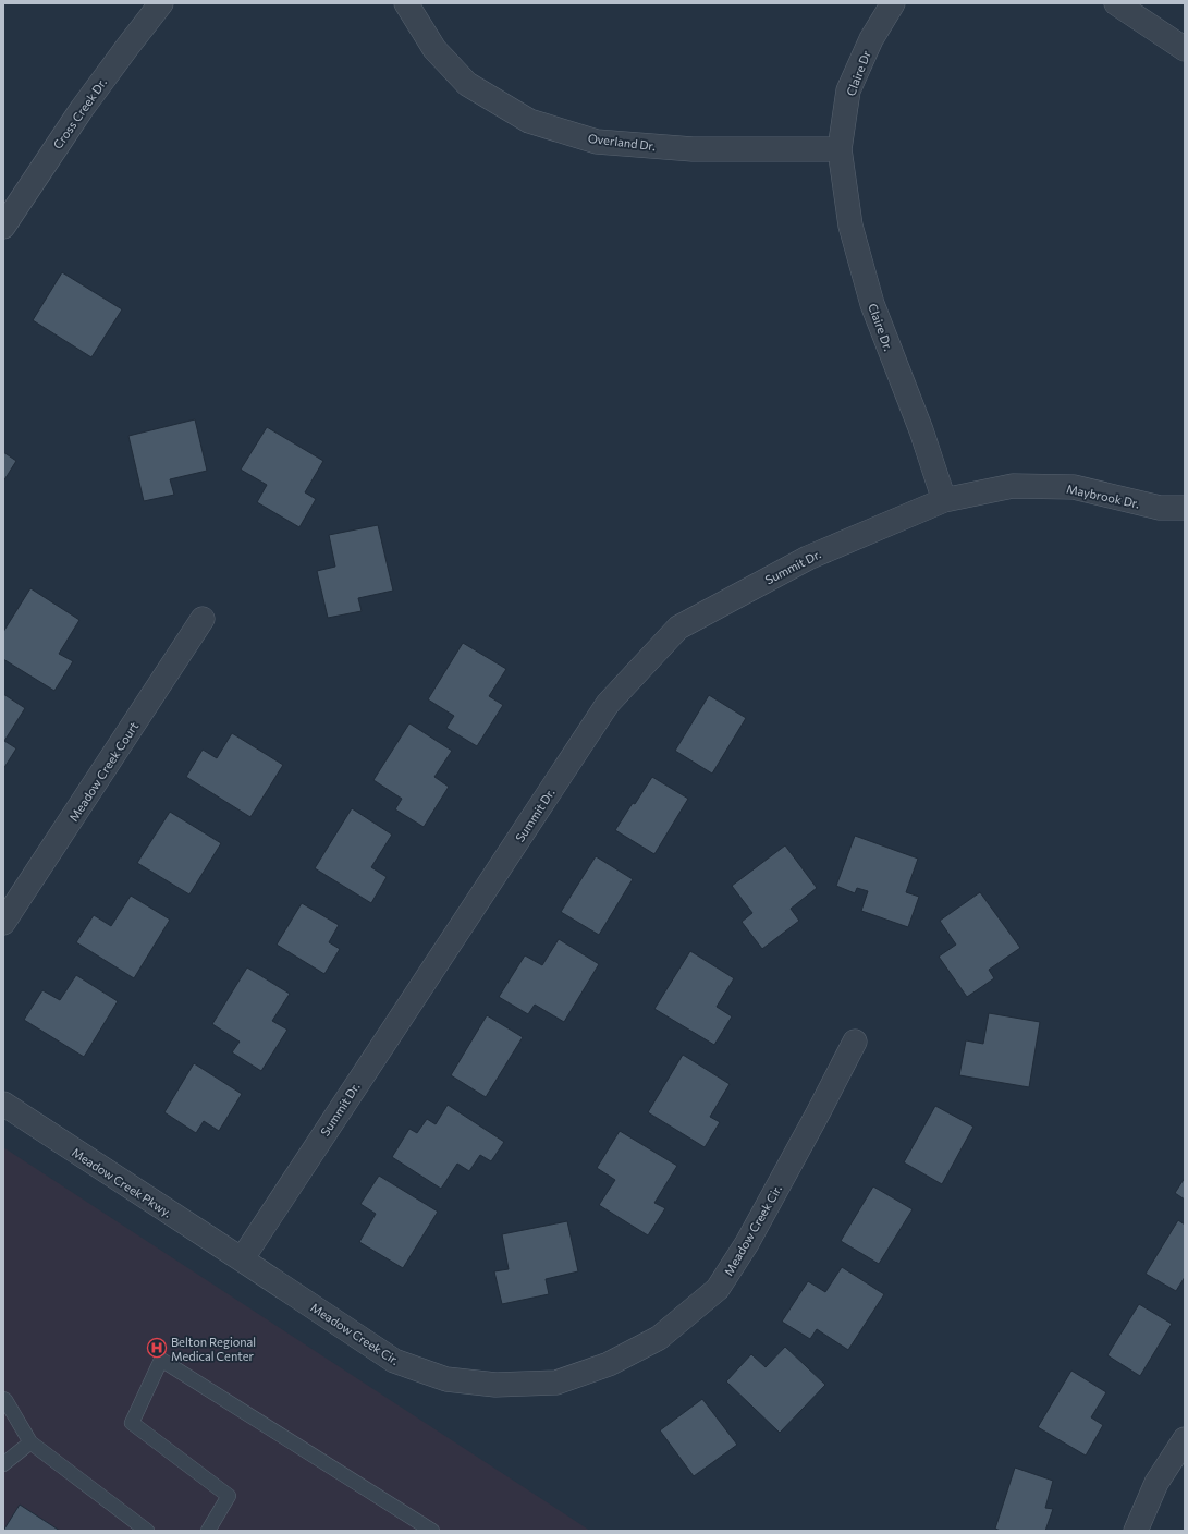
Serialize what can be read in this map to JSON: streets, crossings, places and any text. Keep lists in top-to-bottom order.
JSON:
{
  "streets": {
    "street": [
      "Claire Dr",
      "Cross Creek Dr.",
      "Overland Dr.",
      "Claire Dr.",
      "Maybrook Dr.",
      "Summit Dr.",
      "Meadow Creek Court",
      "Meadow Creek Pkwy.",
      "Meadow Creek Cir."
    ]
  },
  "crossings": [
    ["Claire Dr", "Overland Dr."],
    ["Claire Dr", "Claire Dr."],
    ["Overland Dr.", "Claire Dr."],
    ["Claire Dr.", "Maybrook Dr."],
    ["Claire Dr.", "Summit Dr."],
    ["Maybrook Dr.", "Summit Dr."],
    ["Summit Dr.", "Meadow Creek Pkwy."],
    ["Summit Dr.", "Meadow Creek Cir."],
    ["Meadow Creek Pkwy.", "Meadow Creek Cir."]
  ],
  "places": {
    "hospital": ["Belton Regional Medical Center"]
  }
}
